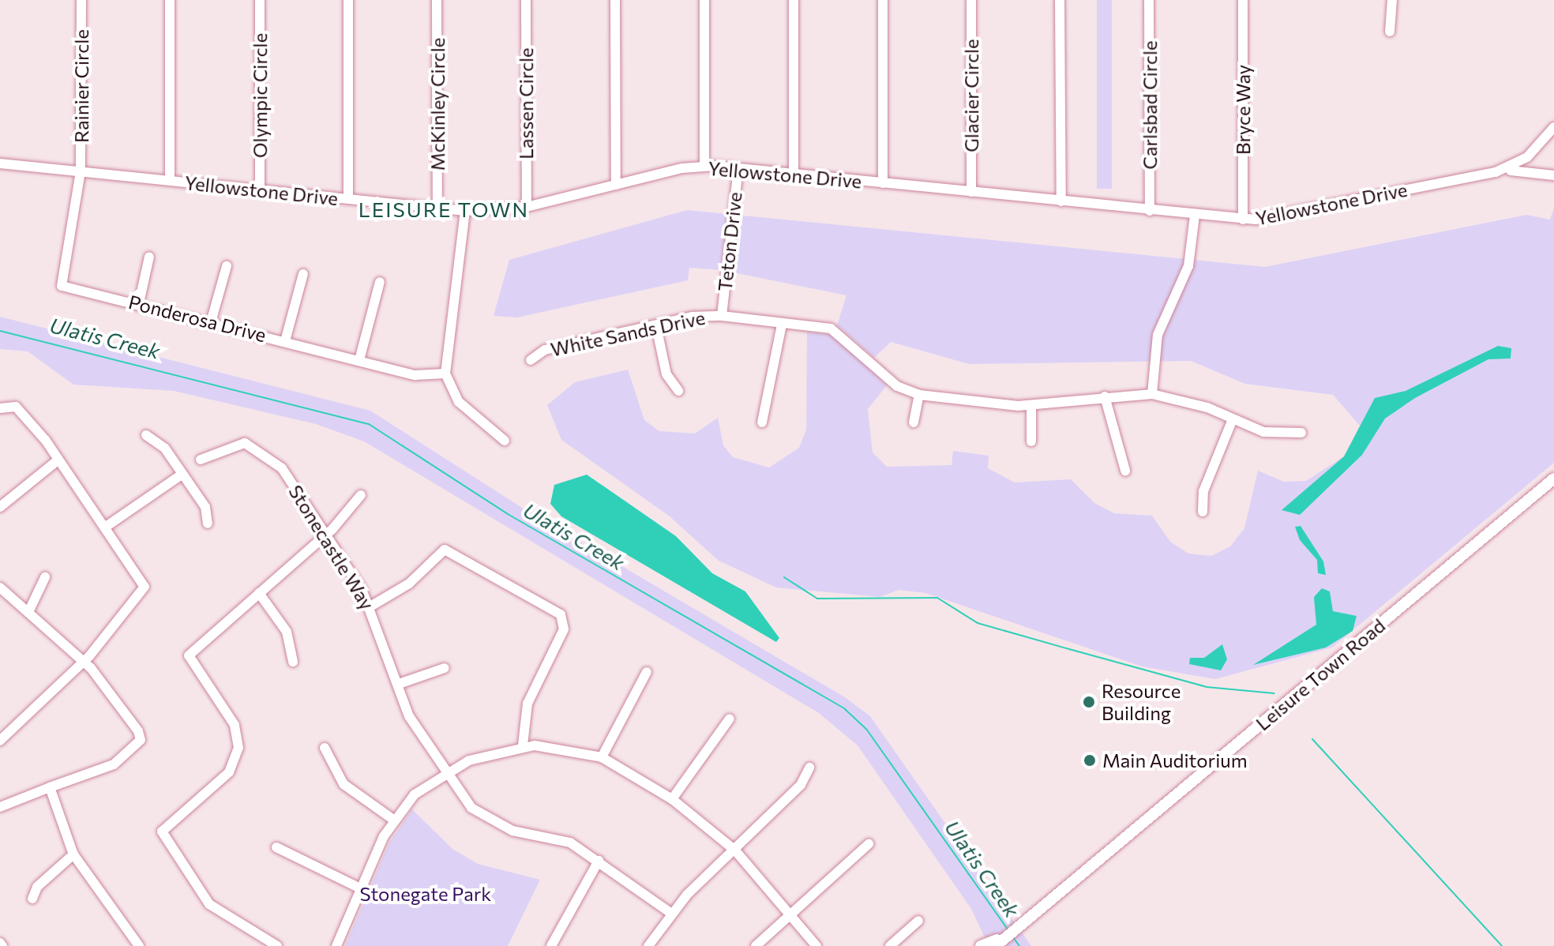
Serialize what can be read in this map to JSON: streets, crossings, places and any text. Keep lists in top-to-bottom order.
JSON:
{
  "streets": {
    "main road": ["Leisure Town Road"],
    "street": [
      "Rainier Circle",
      "Olympic Circle",
      "Glacier Circle",
      "Lassen Circle",
      "McKinley Circle",
      "Carlsbad Circle",
      "Bryce Way",
      "Yellowstone Drive",
      "Teton Drive",
      "Ponderosa Drive",
      "White Sands Drive",
      "Stonecastle Way"
    ]
  },
  "crossings": [
    ["Rainier Circle", "Yellowstone Drive"],
    ["Rainier Circle", "Ponderosa Drive"],
    ["Olympic Circle", "Yellowstone Drive"],
    ["Glacier Circle", "Yellowstone Drive"],
    ["Lassen Circle", "Yellowstone Drive"],
    ["McKinley Circle", "Yellowstone Drive"],
    ["Carlsbad Circle", "Yellowstone Drive"],
    ["Bryce Way", "Yellowstone Drive"],
    ["Yellowstone Drive", "Teton Drive"],
    ["Yellowstone Drive", "Ponderosa Drive"],
    ["Teton Drive", "White Sands Drive"]
  ],
  "districts": ["LEISURE TOWN"],
  "water": ["Ulatis Creek"],
  "parks": ["Stonegate Park"],
  "places": ["Resource Building", "Main Auditorium"]
}
